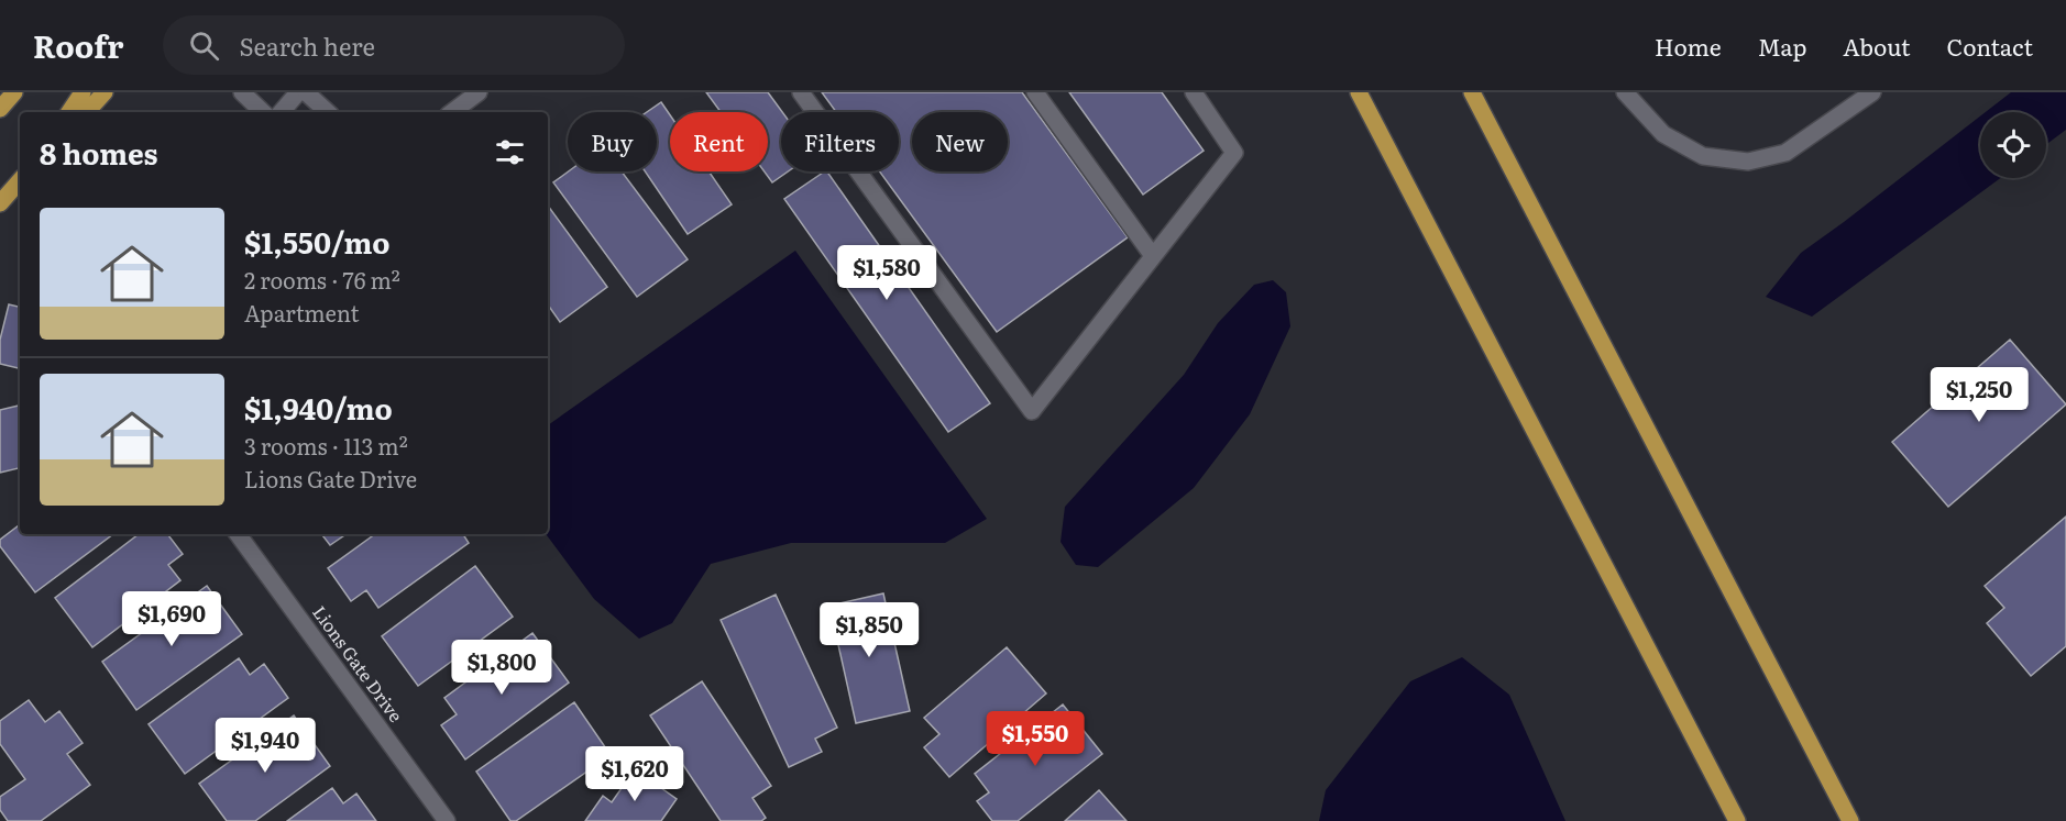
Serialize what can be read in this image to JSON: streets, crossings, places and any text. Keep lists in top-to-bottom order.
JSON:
{
  "streets": {
    "street": ["Lions Gate Drive"]
  },
  "page": {
    "header": "Roofr",
    "search": "Search here",
    "nav": [
      "Home",
      "Map",
      "About",
      "Contact"
    ],
    "chip": [
      "Buy",
      "Rent",
      "Filters",
      "New"
    ],
    "heading": "8 homes",
    "list": [
      {
        "name": "$1,550/mo",
        "note": "2 rooms · 76 m² · Apartment"
      },
      {
        "name": "$1,940/mo",
        "note": "3 rooms · 113 m² · Lions Gate Drive"
      }
    ],
    "price": [
      "$1,580",
      "$1,250",
      "$1,690",
      "$1,850",
      "$1,800",
      "$1,550",
      "$1,940",
      "$1,620"
    ]
  }
}
